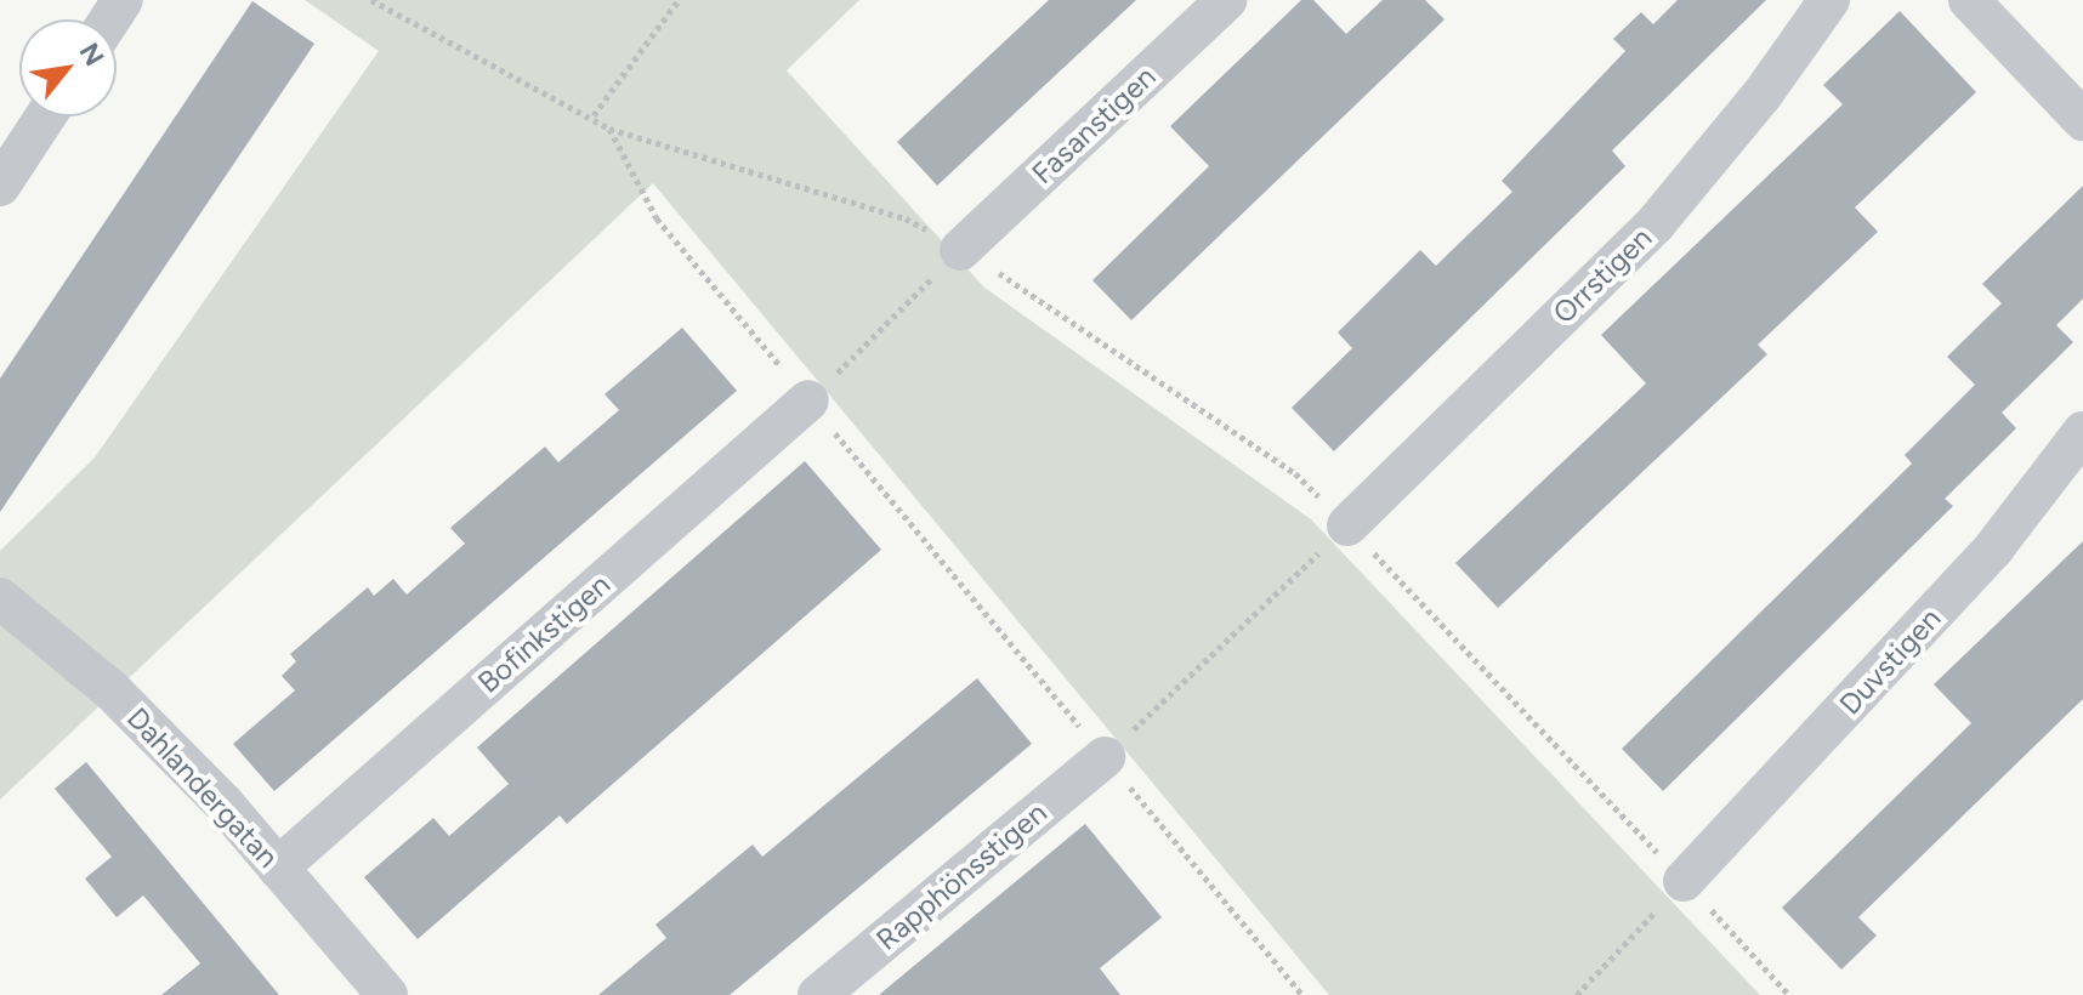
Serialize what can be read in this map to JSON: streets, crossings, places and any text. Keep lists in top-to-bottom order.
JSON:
{
  "streets": {
    "street": [
      "Fasanstigen",
      "Orrstigen",
      "Bofinkstigen",
      "Duvstigen",
      "Dahlandergatan",
      "Rapphönsstigen"
    ]
  },
  "crossings": [
    ["Bofinkstigen", "Dahlandergatan"]
  ],
  "north": "top right"
}
